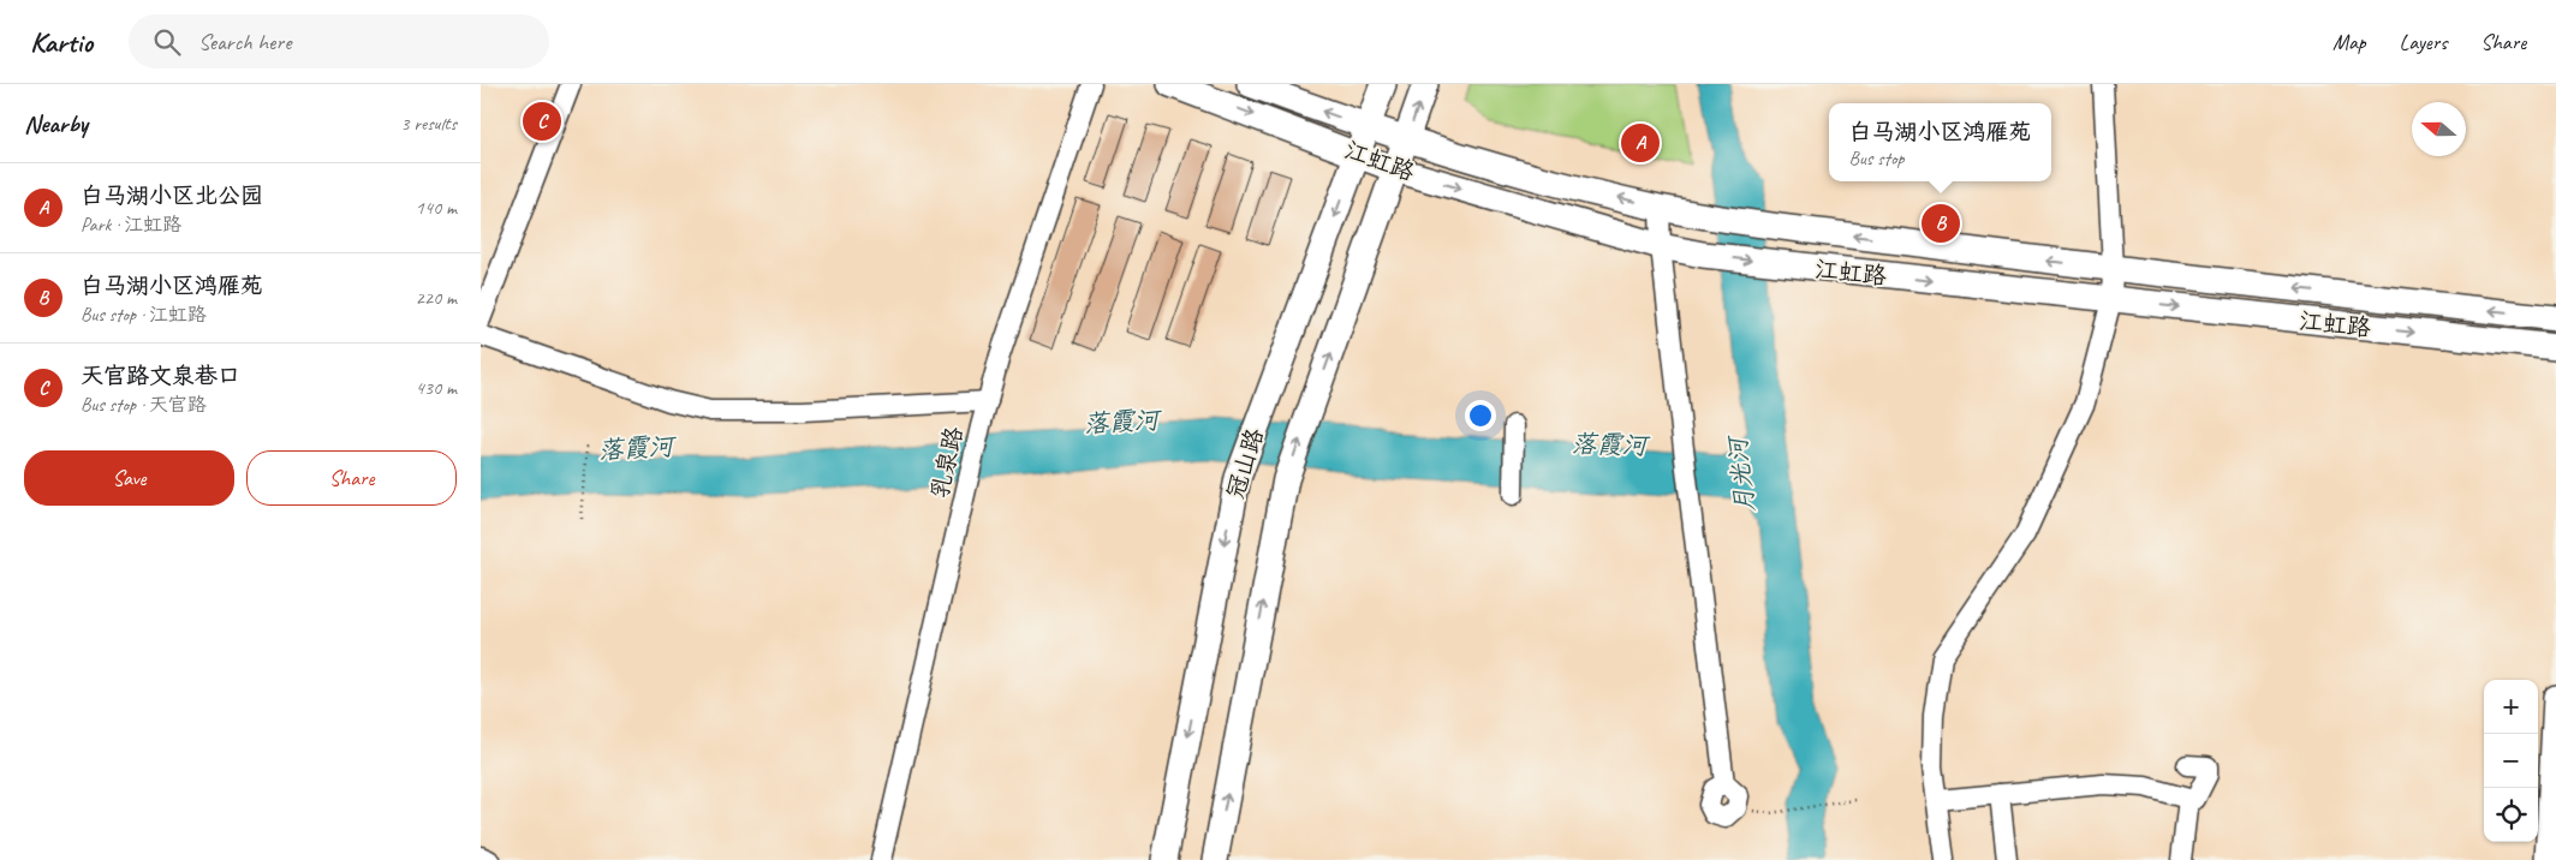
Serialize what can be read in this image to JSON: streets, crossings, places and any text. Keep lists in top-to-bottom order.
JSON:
{
  "streets": {
    "main road": ["江虹路", "冠山路"],
    "street": ["乳泉路"]
  },
  "crossings": [
    ["江虹路", "冠山路"]
  ],
  "water": ["落霞河", "月光河"],
  "north": "left",
  "page": {
    "header": "Kartio",
    "search": "Search here",
    "nav": ["Map", "Layers", "Share"],
    "heading": ["Nearby", "3 results"],
    "pins": ["C", "A", "B"],
    "popup": ["白马湖小区鸿雁苑", "Bus stop"],
    "list": [
      {
        "mark": "A",
        "name": "白马湖小区北公园",
        "note": "Park · 江虹路",
        "value": "140 m"
      },
      {
        "mark": "B",
        "name": "白马湖小区鸿雁苑",
        "note": "Bus stop · 江虹路",
        "value": "220 m"
      },
      {
        "mark": "C",
        "name": "天官路文泉巷口",
        "note": "Bus stop · 天官路",
        "value": "430 m"
      }
    ],
    "buttons": ["Save", "Share"],
    "map_buttons": ["+", "−"]
  }
}
